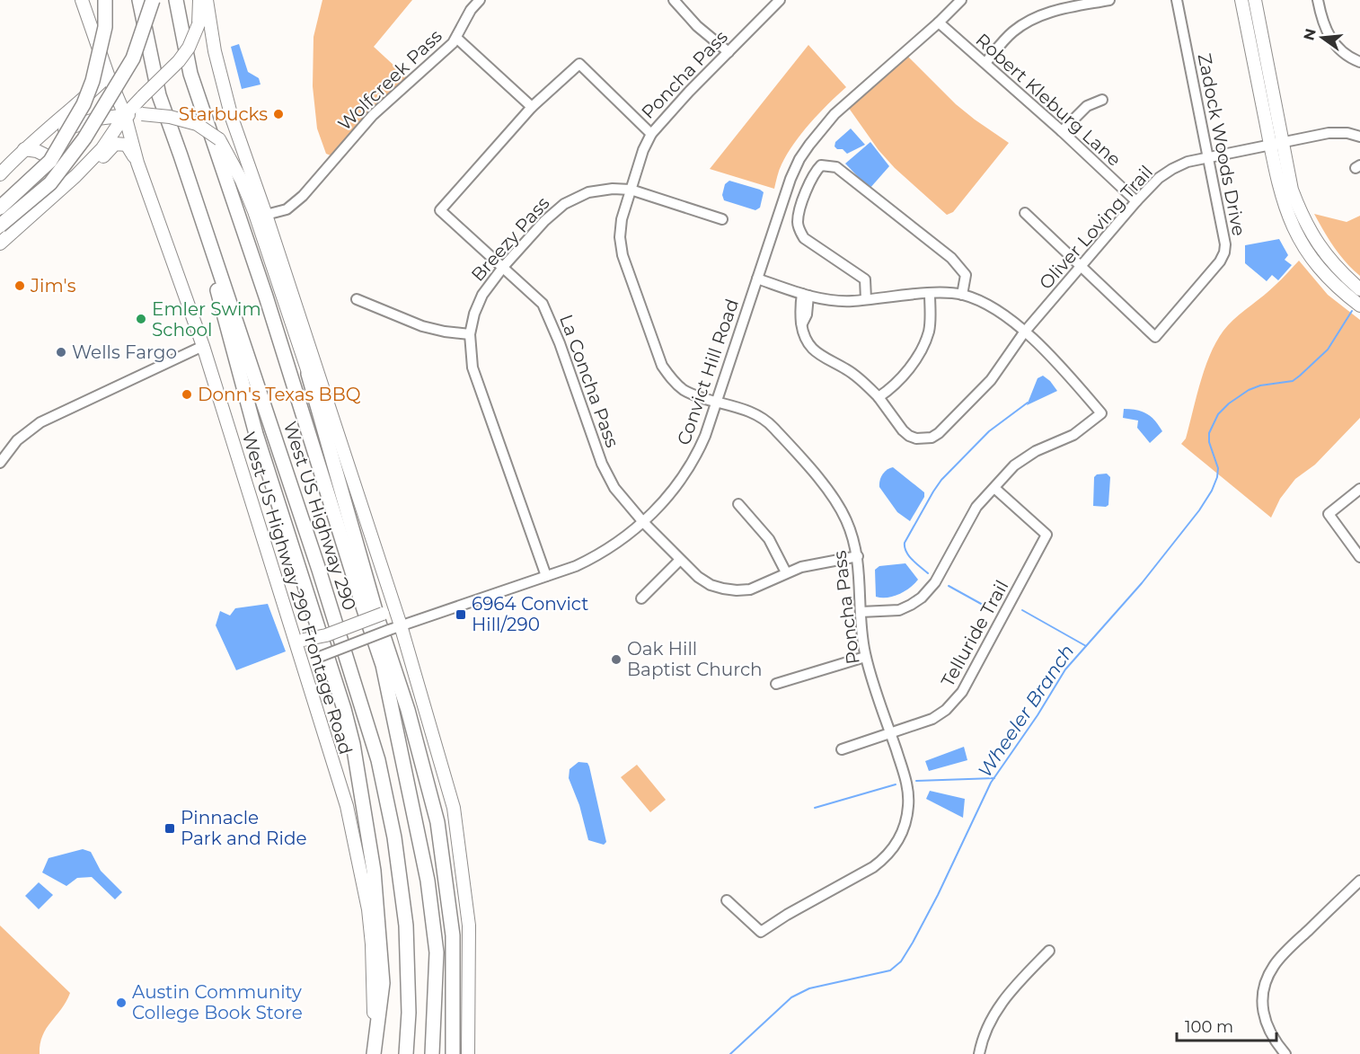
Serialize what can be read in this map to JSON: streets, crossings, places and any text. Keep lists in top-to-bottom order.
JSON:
{
  "streets": {
    "highway": ["West US Highway 290"],
    "main road": ["West US Highway 290 Frontage Road"],
    "street": [
      "Poncha Pass",
      "Wolfcreek Pass",
      "Robert Kleburg Lane",
      "Zadock Woods Drive",
      "Oliver Loving Trail",
      "Breezy Pass",
      "Convict Hill Road",
      "La Concha Pass",
      "Telluride Trail"
    ]
  },
  "crossings": [
    ["Poncha Pass", "Breezy Pass"],
    ["Poncha Pass", "Convict Hill Road"],
    ["Poncha Pass", "La Concha Pass"],
    ["Poncha Pass", "Telluride Trail"],
    ["Robert Kleburg Lane", "Oliver Loving Trail"],
    ["Robert Kleburg Lane", "Convict Hill Road"],
    ["Zadock Woods Drive", "Oliver Loving Trail"],
    ["Breezy Pass", "Convict Hill Road"],
    ["Breezy Pass", "La Concha Pass"],
    ["Convict Hill Road", "La Concha Pass"],
    ["Convict Hill Road", "West US Highway 290 Frontage Road"]
  ],
  "water": ["Wheeler Branch"],
  "places": {
    "other": [
      "Starbucks",
      "Jim's",
      "Emler Swim School",
      "Wells Fargo",
      "Donn's Texas BBQ",
      "Oak Hill Baptist Church",
      "Austin Community College Book Store"
    ],
    "transit": ["6964 Convict Hill/290", "Pinnacle Park and Ride"]
  },
  "scale_bar": "100 m",
  "north": "left"
}
